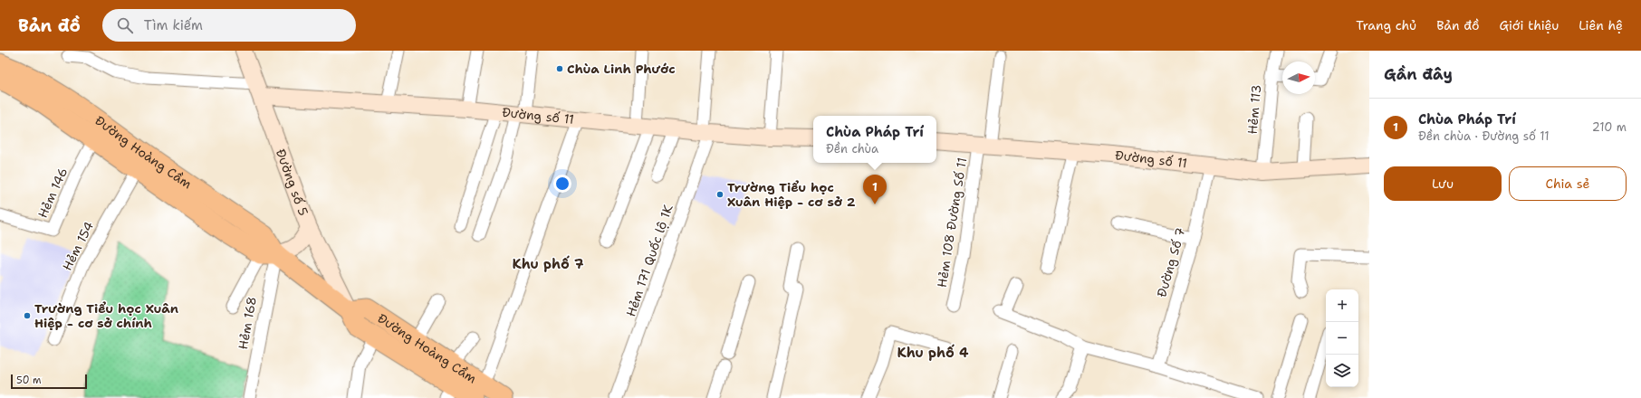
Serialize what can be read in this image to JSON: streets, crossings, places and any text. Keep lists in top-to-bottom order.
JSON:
{
  "streets": {
    "main road": ["Đường số 11", "Đường Hoàng Cầm", "Đường số 5"],
    "street": [
      "Hẻm 113",
      "Hẻm 146",
      "Hẻm 108 Đường Số 11",
      "Hẻm 154",
      "Hẻm 171 Quốc lộ 1K",
      "Đường Số 7",
      "Hẻm 168"
    ]
  },
  "crossings": [
    ["Hẻm 113", "Đường số 11"],
    ["Đường số 11", "Đường số 5"],
    ["Đường số 11", "Hẻm 108 Đường Số 11"],
    ["Đường số 11", "Hẻm 171 Quốc lộ 1K"],
    ["Đường số 11", "Đường Số 7"],
    ["Đường Hoàng Cầm", "Đường số 5"],
    ["Đường Hoàng Cầm", "Hẻm 146"],
    ["Đường Hoàng Cầm", "Hẻm 154"],
    ["Đường Hoàng Cầm", "Hẻm 168"]
  ],
  "districts": ["Khu phố 7", "Khu phố 4"],
  "places": ["Chùa Linh Phước", "Trường Tiểu học Xuân Hiệp - cơ sở 2", "Trường Tiểu học Xuân Hiệp - cơ sở chính"],
  "scale_bar": "50 m",
  "north": "right",
  "page": {
    "header": "Bản đồ",
    "search": "Tìm kiếm",
    "nav": [
      "Trang chủ",
      "Bản đồ",
      "Giới thiệu",
      "Liên hệ"
    ],
    "heading": "Gần đây",
    "list": [
      {
        "mark": "1",
        "name": "Chùa Pháp Trí",
        "note": "Đền chùa · Đường số 11",
        "value": "210 m"
      }
    ],
    "popup": ["Chùa Pháp Trí", "Đền chùa"],
    "buttons": ["Lưu", "Chia sẻ"],
    "pins": "1",
    "map_buttons": ["+", "−"],
    "scale": "50 m"
  }
}
